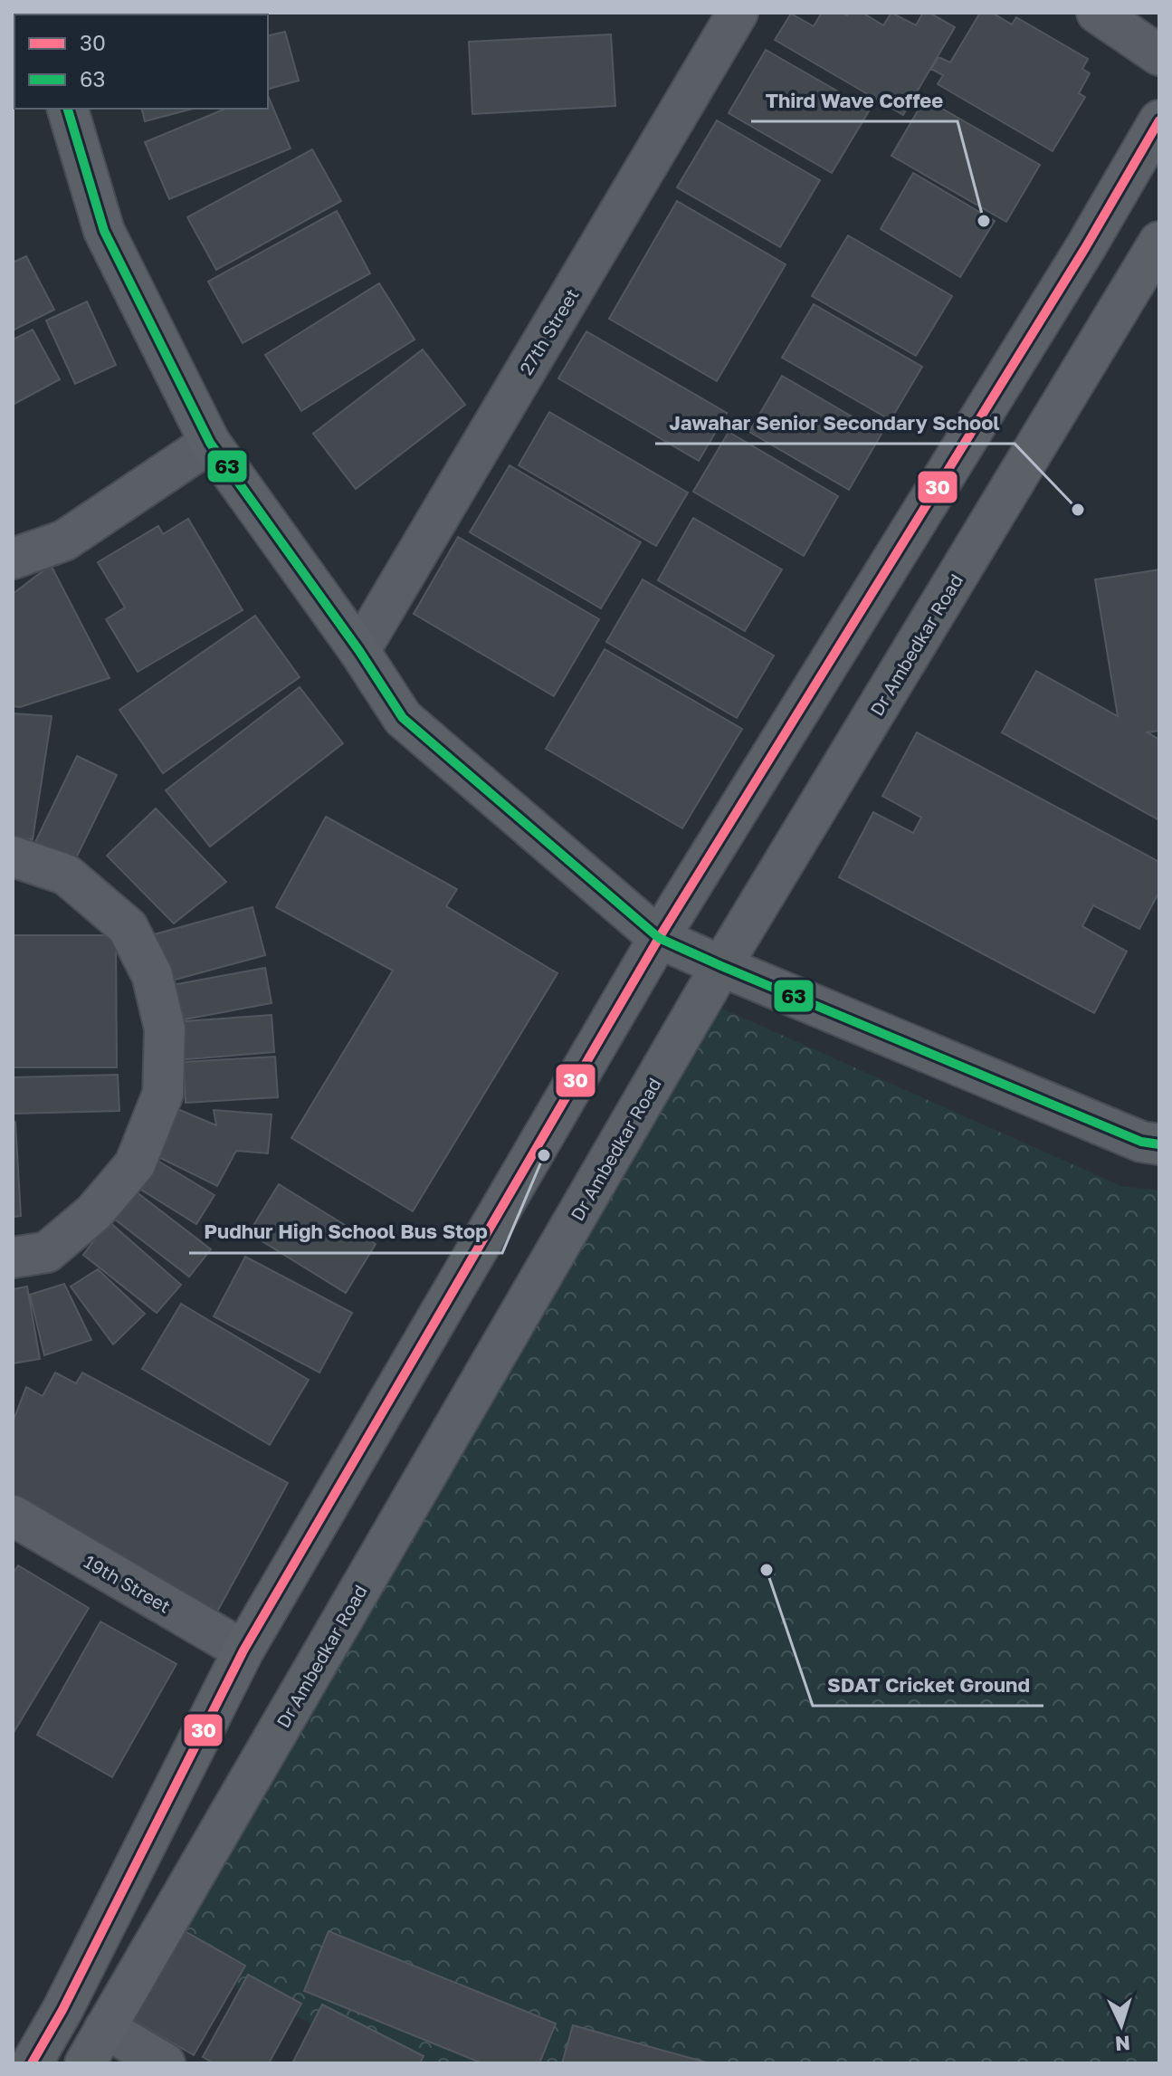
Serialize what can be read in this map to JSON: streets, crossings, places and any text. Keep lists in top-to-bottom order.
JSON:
{
  "streets": {
    "main road": ["Dr Ambedkar Road"],
    "street": ["27th Street", "19th Street"]
  },
  "places": [
    "Third Wave Coffee",
    "Jawahar Senior Secondary School",
    "Pudhur High School Bus Stop",
    "SDAT Cricket Ground"
  ],
  "lines": ["transit line 63", "transit line 30"],
  "legend": ["30", "63"],
  "north": "bottom"
}
